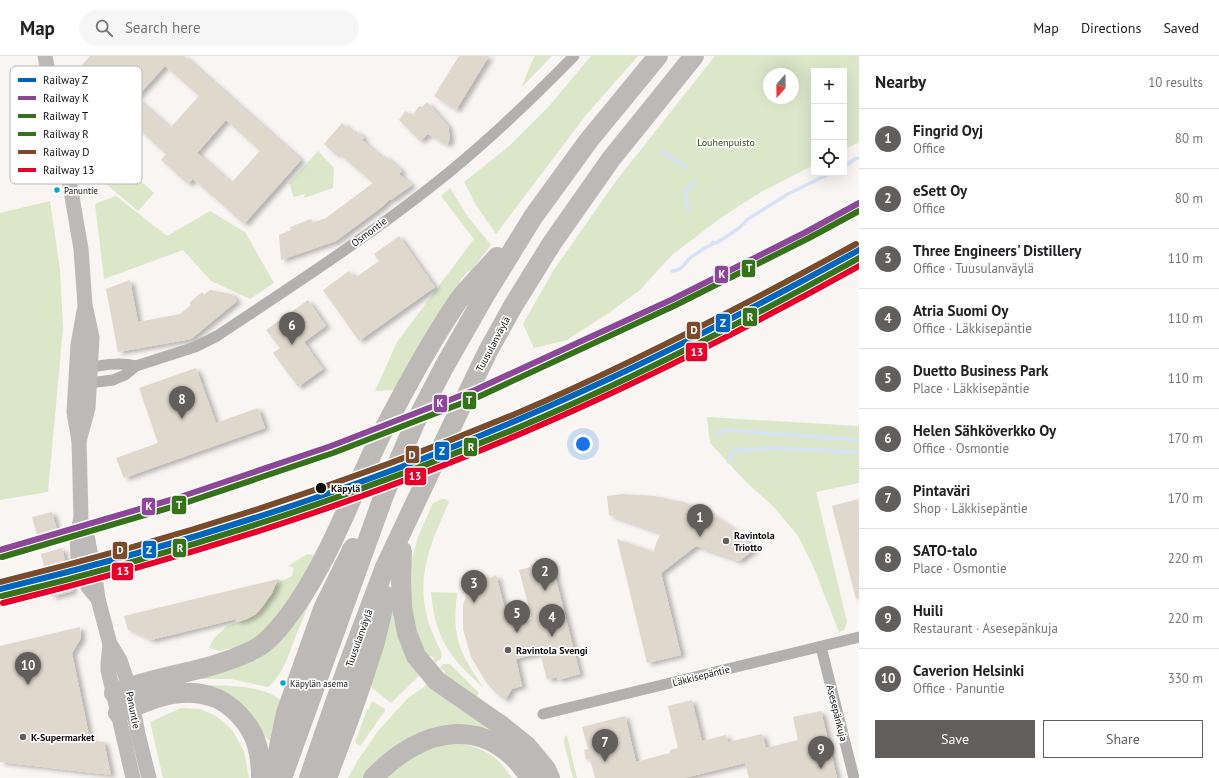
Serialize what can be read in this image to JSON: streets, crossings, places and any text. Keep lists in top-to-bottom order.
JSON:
{
  "streets": {
    "highway": ["Tuusulanväylä"],
    "main road": ["Panuntie"],
    "street": ["Osmontie", "Läkkisepäntie", "Asesepänkuja"]
  },
  "crossings": [
    ["Osmontie", "Panuntie"],
    ["Läkkisepäntie", "Asesepänkuja"]
  ],
  "parks": ["Louhenpuisto"],
  "places": [
    "Panuntie",
    "Käpylä",
    "Ravintola Triotto",
    "Ravintola Svengi",
    "Käpylän asema",
    "K-Supermarket"
  ],
  "lines": [
    "rail line K",
    "rail line T",
    "rail line D",
    "rail line Z",
    "rail line R",
    "rail line 13"
  ],
  "legend": [
    "Railway Z",
    "Railway K",
    "Railway T",
    "Railway R",
    "Railway D",
    "Railway 13"
  ],
  "north": "bottom",
  "page": {
    "header": "Map",
    "search": "Search here",
    "nav": ["Map", "Directions", "Saved"],
    "heading": ["Nearby", "10 results"],
    "map_buttons": ["+", "−"],
    "list": [
      {
        "mark": "1",
        "name": "Fingrid Oyj",
        "note": "Office",
        "value": "80 m"
      },
      {
        "mark": "2",
        "name": "eSett Oy",
        "note": "Office",
        "value": "80 m"
      },
      {
        "mark": "3",
        "name": "Three Engineers' Distillery",
        "note": "Office · Tuusulanväylä",
        "value": "110 m"
      },
      {
        "mark": "4",
        "name": "Atria Suomi Oy",
        "note": "Office · Läkkisepäntie",
        "value": "110 m"
      },
      {
        "mark": "5",
        "name": "Duetto Business Park",
        "note": "Place · Läkkisepäntie",
        "value": "110 m"
      },
      {
        "mark": "6",
        "name": "Helen Sähköverkko Oy",
        "note": "Office · Osmontie",
        "value": "170 m"
      },
      {
        "mark": "7",
        "name": "Pintaväri",
        "note": "Shop · Läkkisepäntie",
        "value": "170 m"
      },
      {
        "mark": "8",
        "name": "SATO-talo",
        "note": "Place · Osmontie",
        "value": "220 m"
      },
      {
        "mark": "9",
        "name": "Huili",
        "note": "Restaurant · Asesepänkuja",
        "value": "220 m"
      },
      {
        "mark": "10",
        "name": "Caverion Helsinki",
        "note": "Office · Panuntie",
        "value": "330 m"
      }
    ],
    "pins": [
      "6",
      "8",
      "1",
      "2",
      "3",
      "5",
      "4",
      "10",
      "7",
      "9"
    ],
    "buttons": ["Save", "Share"]
  }
}
